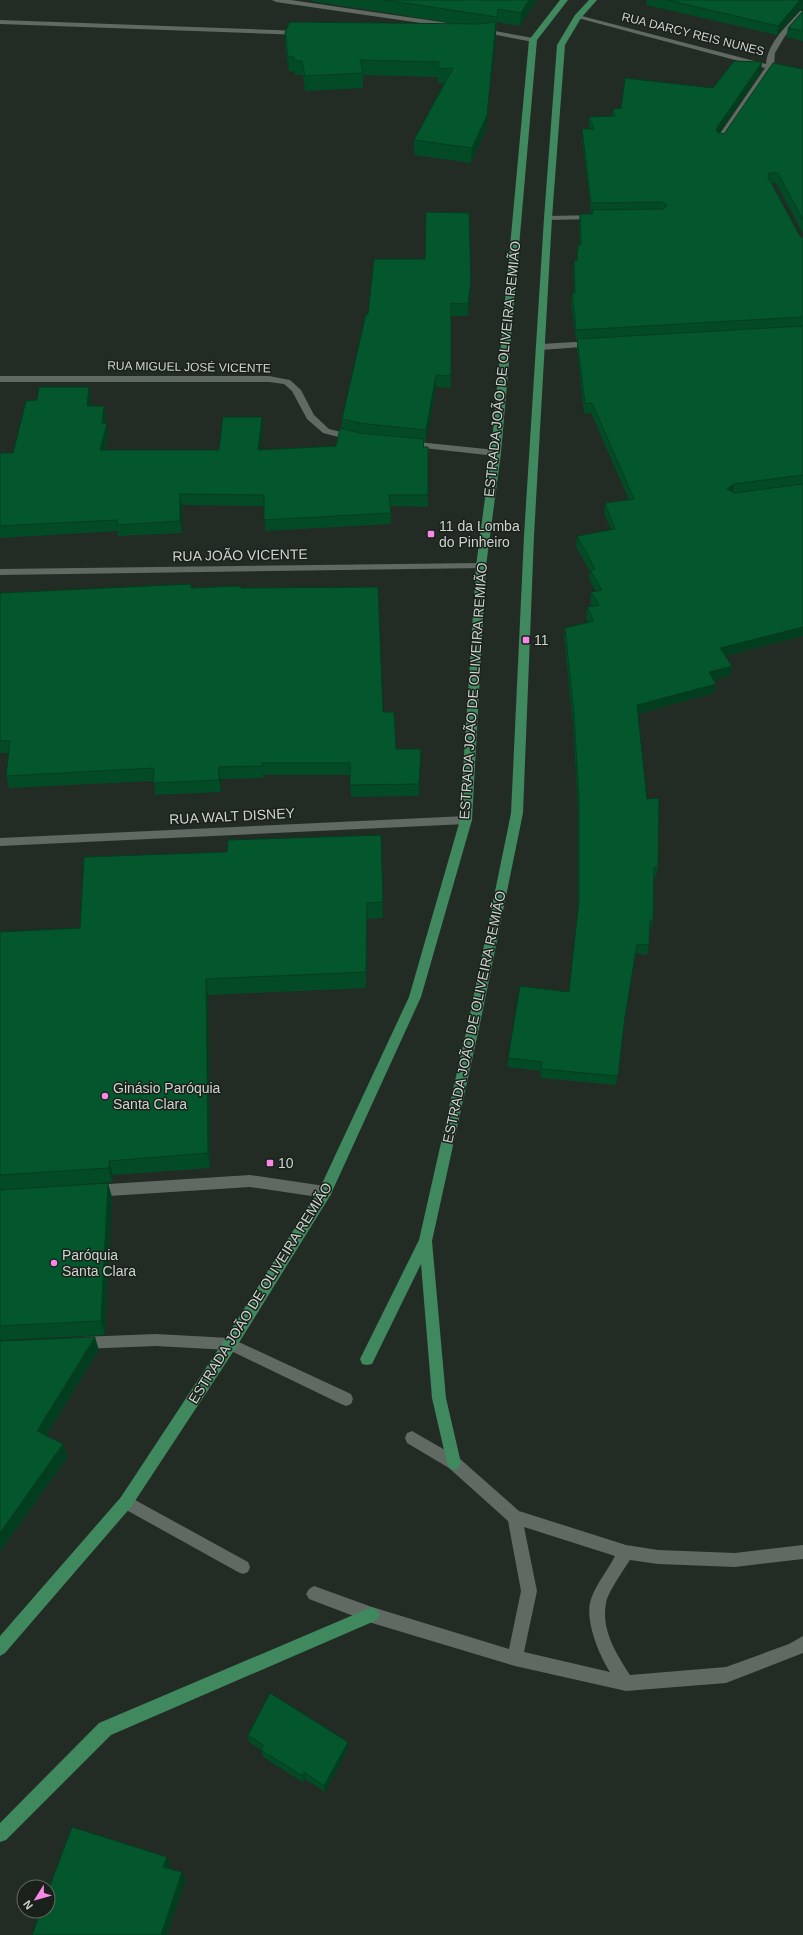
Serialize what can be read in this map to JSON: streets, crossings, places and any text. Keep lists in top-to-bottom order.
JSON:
{
  "streets": {
    "main road": ["ESTRADA JOÃO DE OLIVEIRA REMIÃO"],
    "street": [
      "RUA DARCY REIS NUNES",
      "RUA MIGUEL JOSÉ VICENTE",
      "RUA JOÃO VICENTE",
      "RUA WALT DISNEY"
    ]
  },
  "crossings": [
    ["RUA DARCY REIS NUNES", "ESTRADA JOÃO DE OLIVEIRA REMIÃO"],
    ["ESTRADA JOÃO DE OLIVEIRA REMIÃO", "RUA JOÃO VICENTE"],
    ["ESTRADA JOÃO DE OLIVEIRA REMIÃO", "RUA WALT DISNEY"]
  ],
  "places": {
    "transit": ["11 da Lomba do Pinheiro", "11", "10"],
    "other": ["Ginásio Paróquia Santa Clara", "Paróquia Santa Clara"]
  },
  "north": "bottom left"
}
